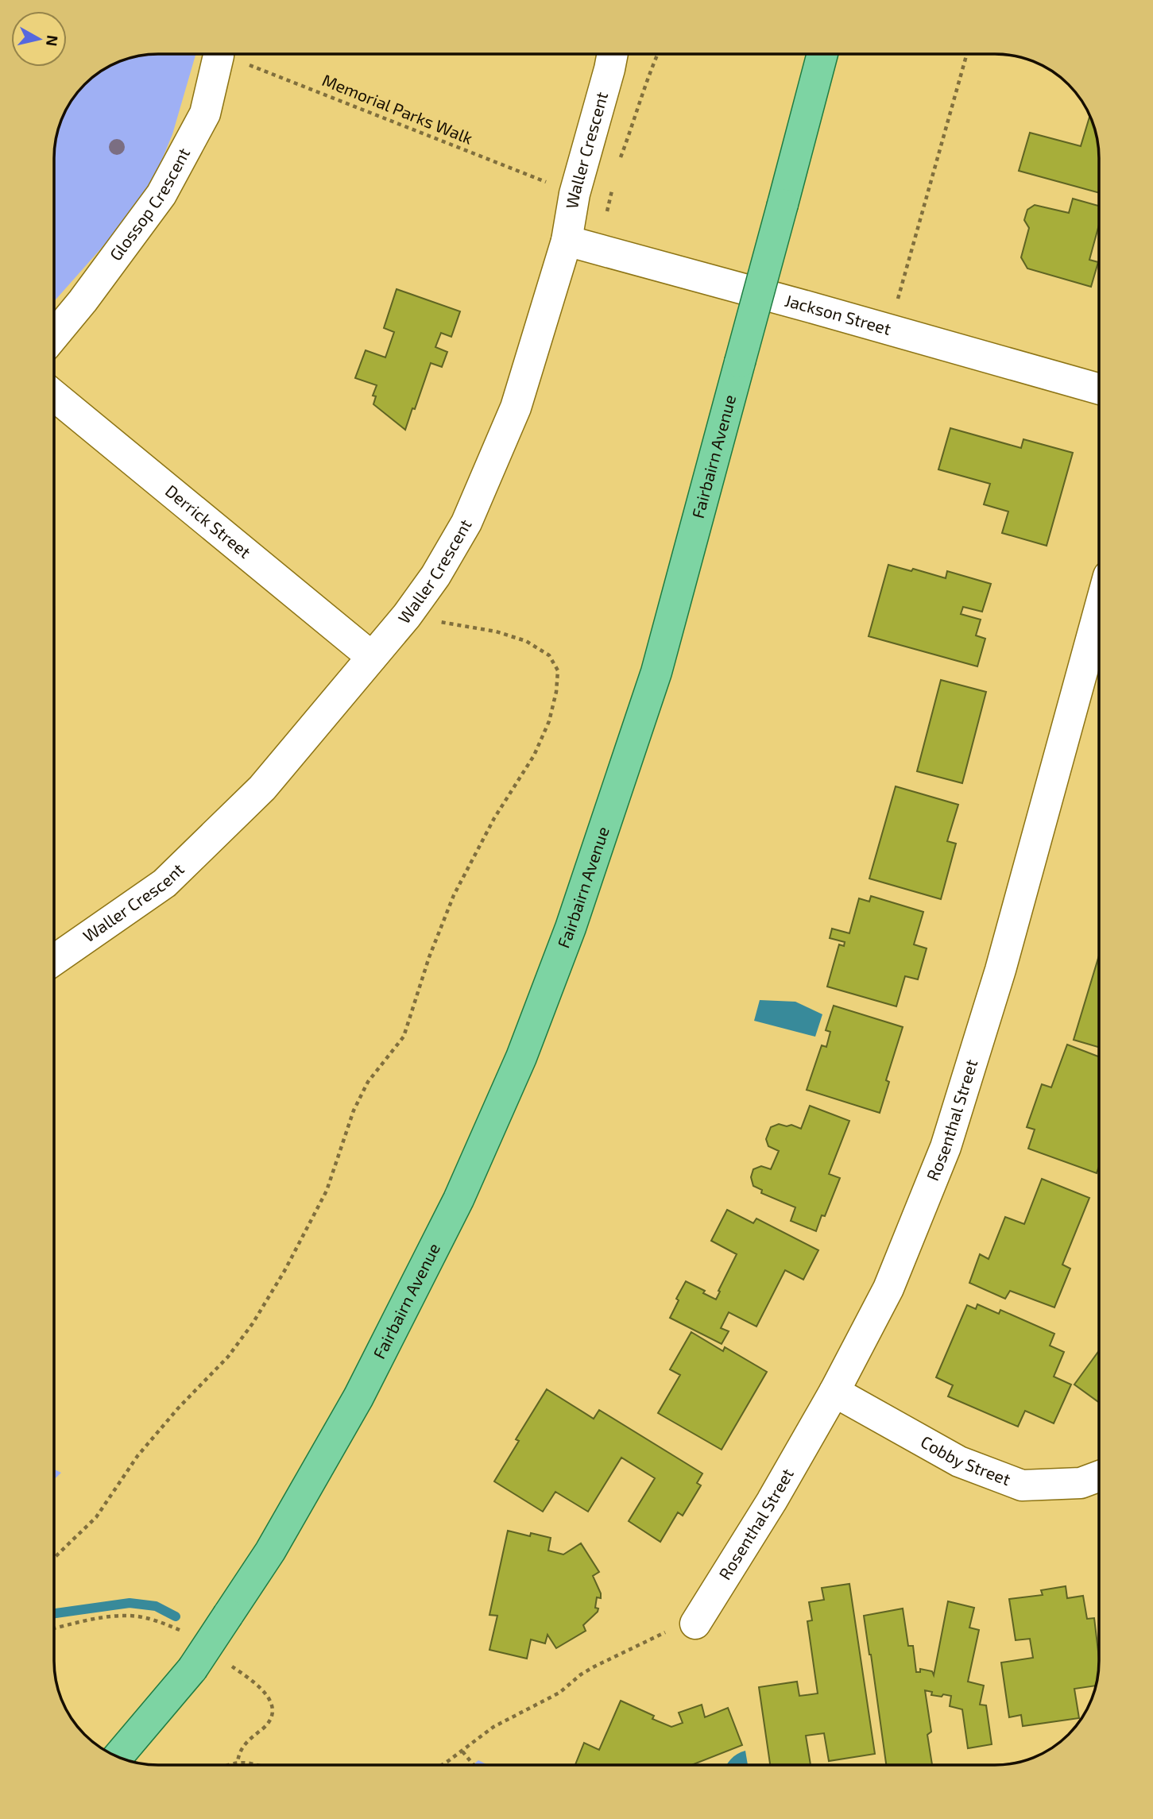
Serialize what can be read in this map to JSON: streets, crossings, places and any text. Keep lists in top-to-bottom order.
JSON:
{
  "streets": {
    "main road": ["Fairbairn Avenue"],
    "street": [
      "Waller Crescent",
      "Glossop Crescent",
      "Jackson Street",
      "Derrick Street",
      "Rosenthal Street",
      "Cobby Street"
    ],
    "path": ["Memorial Parks Walk"]
  },
  "crossings": [
    ["Waller Crescent", "Jackson Street"],
    ["Waller Crescent", "Derrick Street"],
    ["Rosenthal Street", "Cobby Street"]
  ],
  "north": "right"
}
